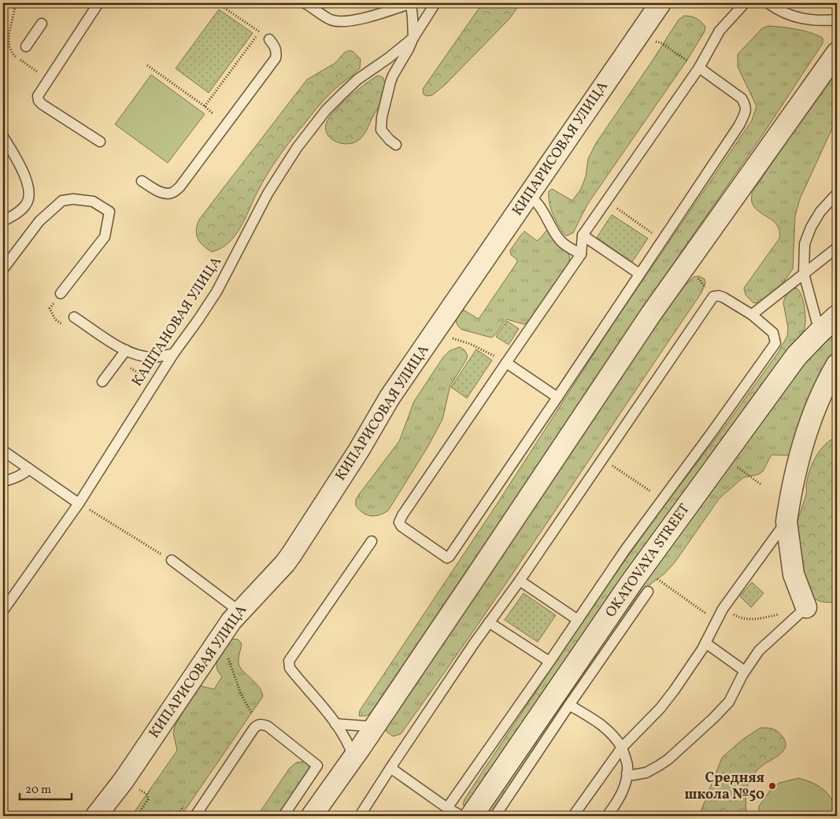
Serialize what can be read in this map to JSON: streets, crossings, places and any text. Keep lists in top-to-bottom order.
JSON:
{
  "streets": {
    "main road": ["OKATOVAYA STREET"],
    "street": ["КИПАРИСОВАЯ УЛИЦА"],
    "lane": ["КАШТАНОВАЯ УЛИЦА"]
  },
  "places": ["Средняя школа №50"],
  "scale_bar": "20 m"
}
